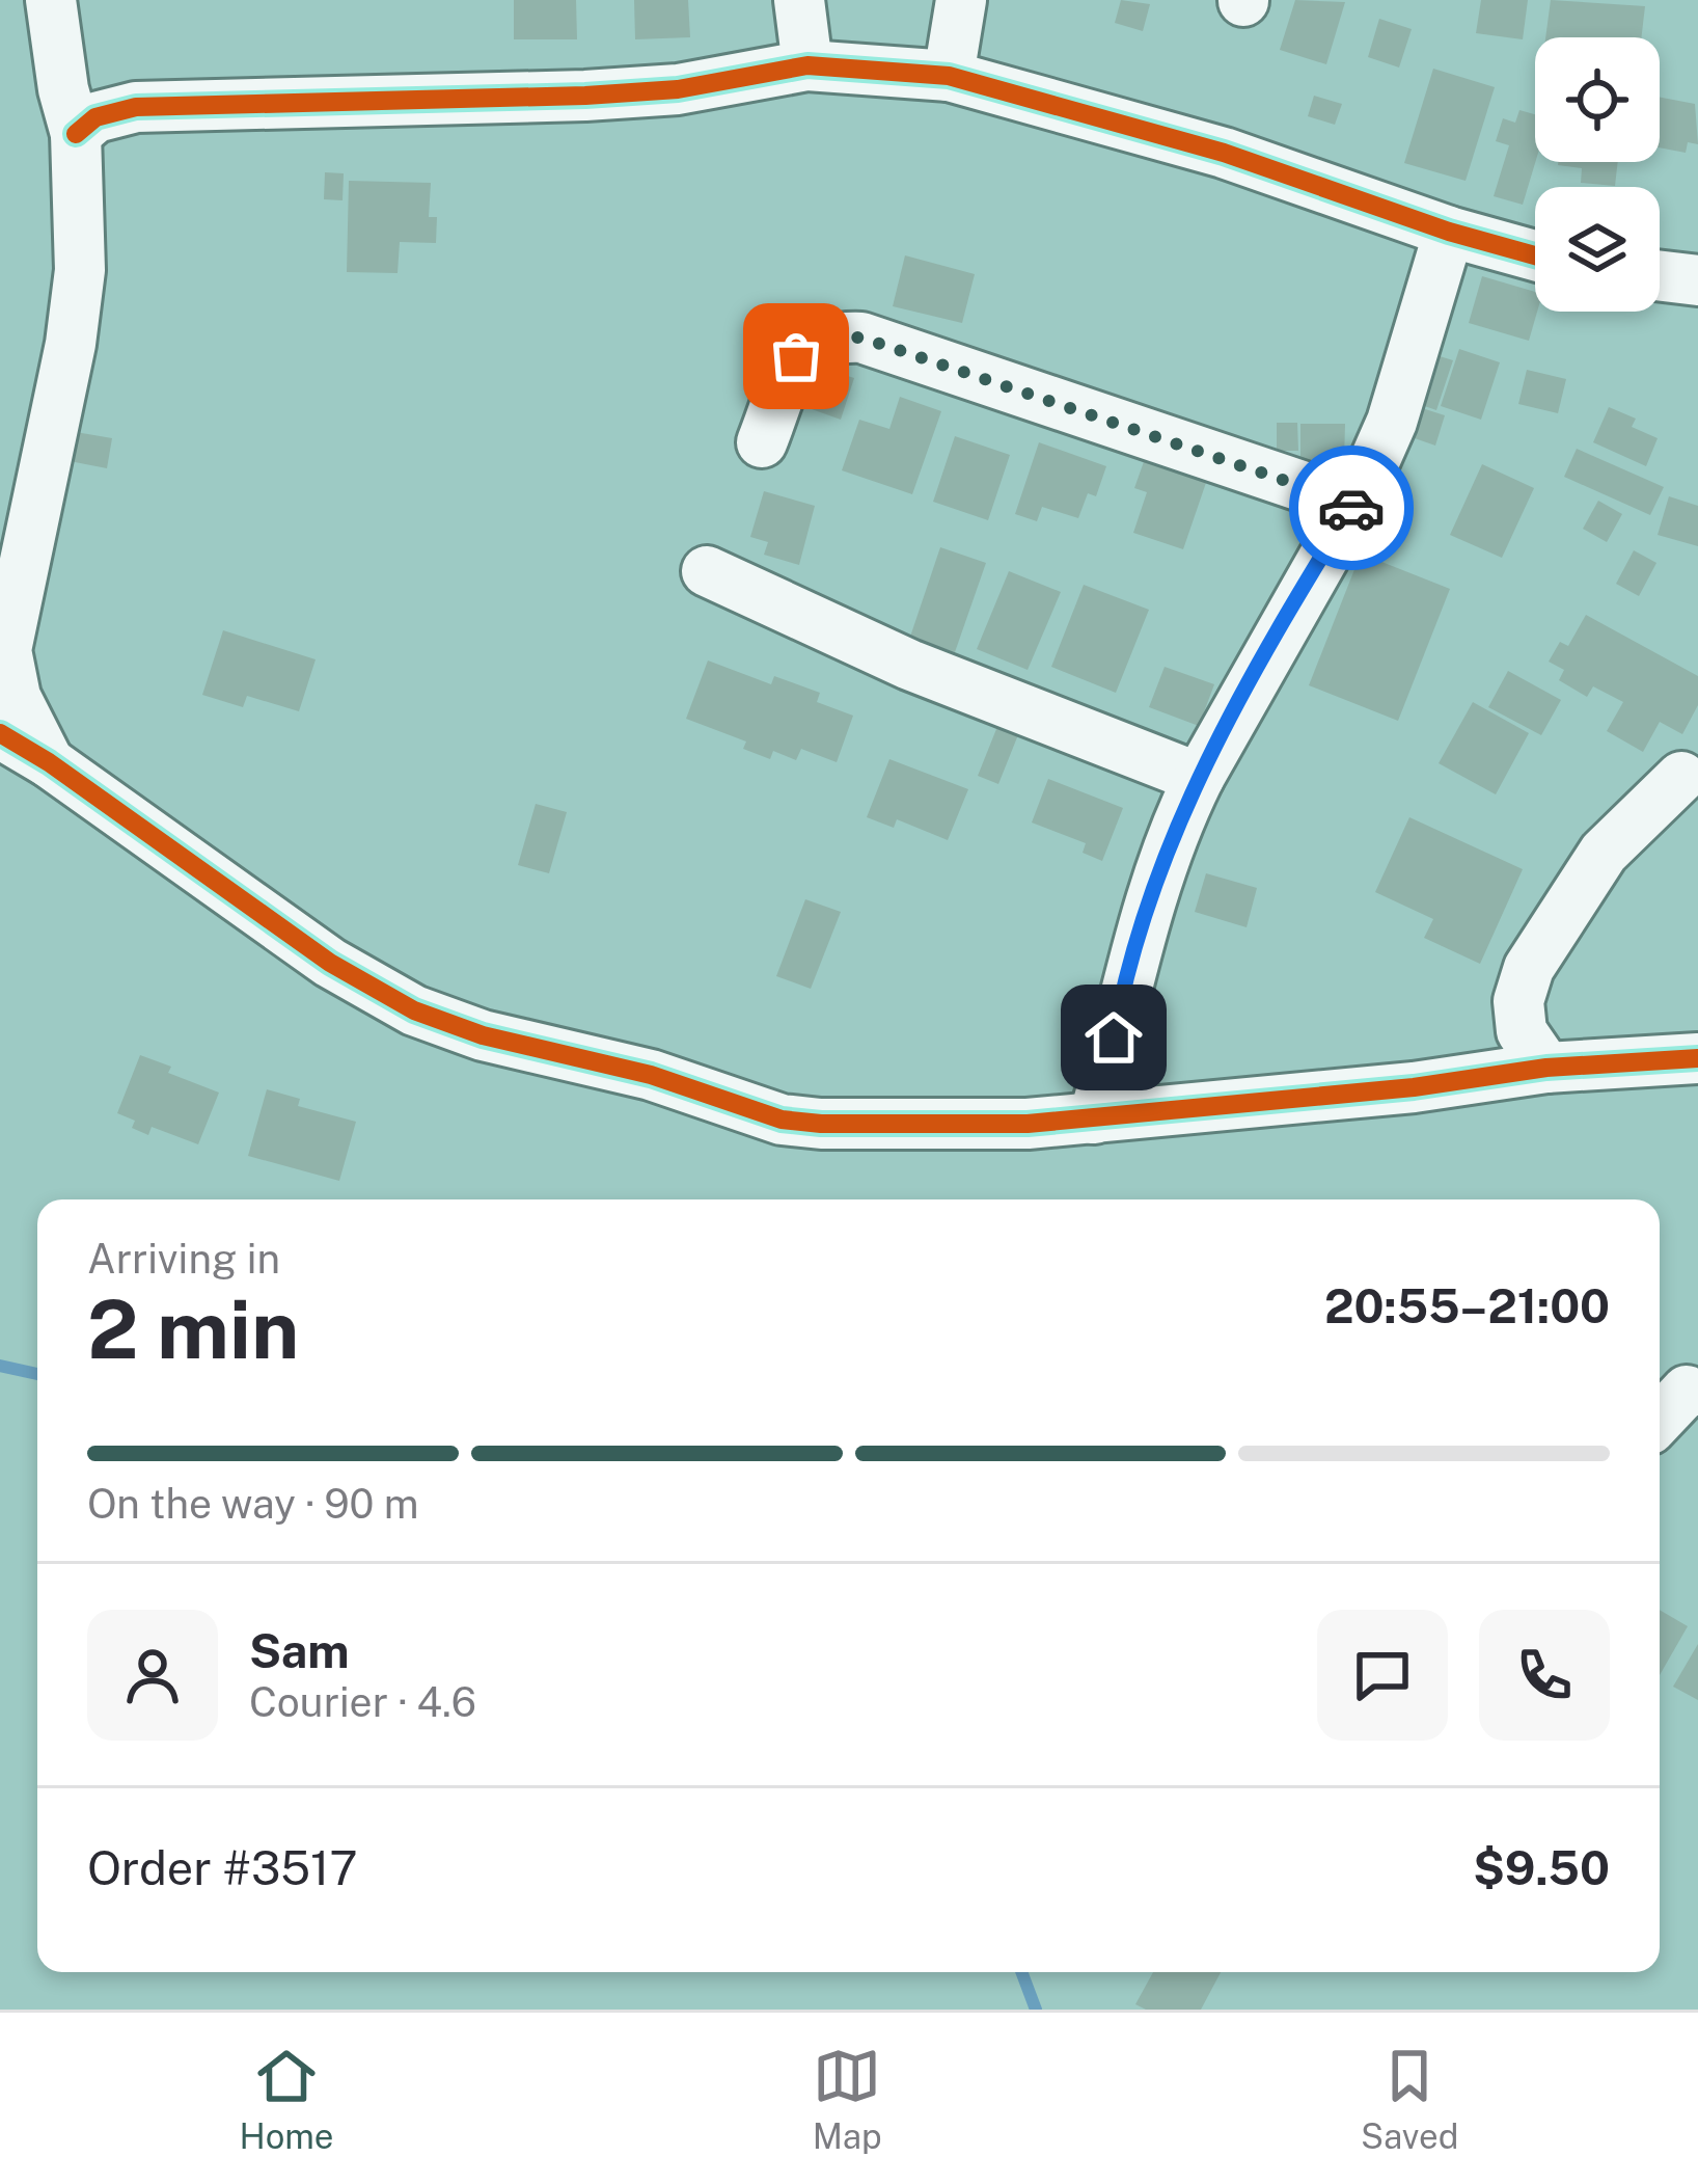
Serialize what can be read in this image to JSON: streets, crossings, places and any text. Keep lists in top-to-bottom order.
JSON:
{
  "page": {
    "heading": ["2 min", "Arriving in", "20:55–21:00"],
    "panel": [
      "Sam",
      "Courier · 4.6",
      "Order #3517",
      "$9.50"
    ],
    "bar": "On the way · 90 m",
    "tabs": ["Home", "Map", "Saved"]
  }
}
